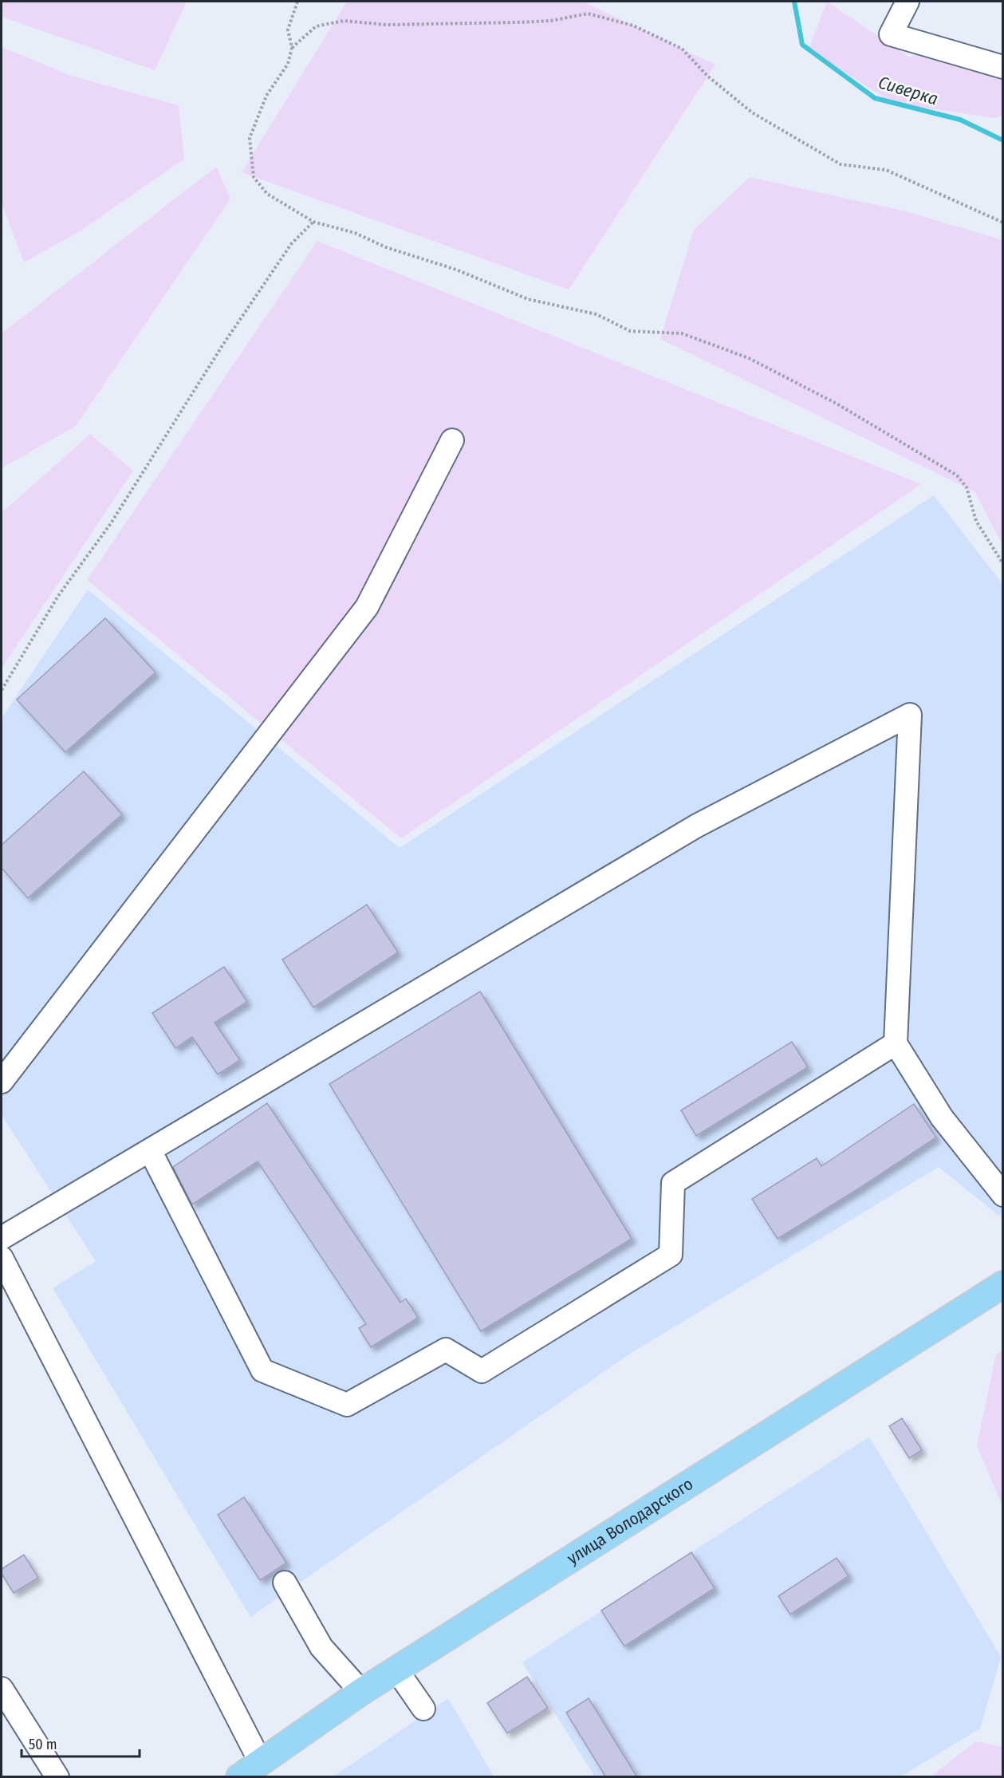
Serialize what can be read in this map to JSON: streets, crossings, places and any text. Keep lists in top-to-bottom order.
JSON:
{
  "streets": {
    "main road": ["улица Володарского"]
  },
  "water": ["Сиверка"],
  "scale_bar": "50 m"
}
